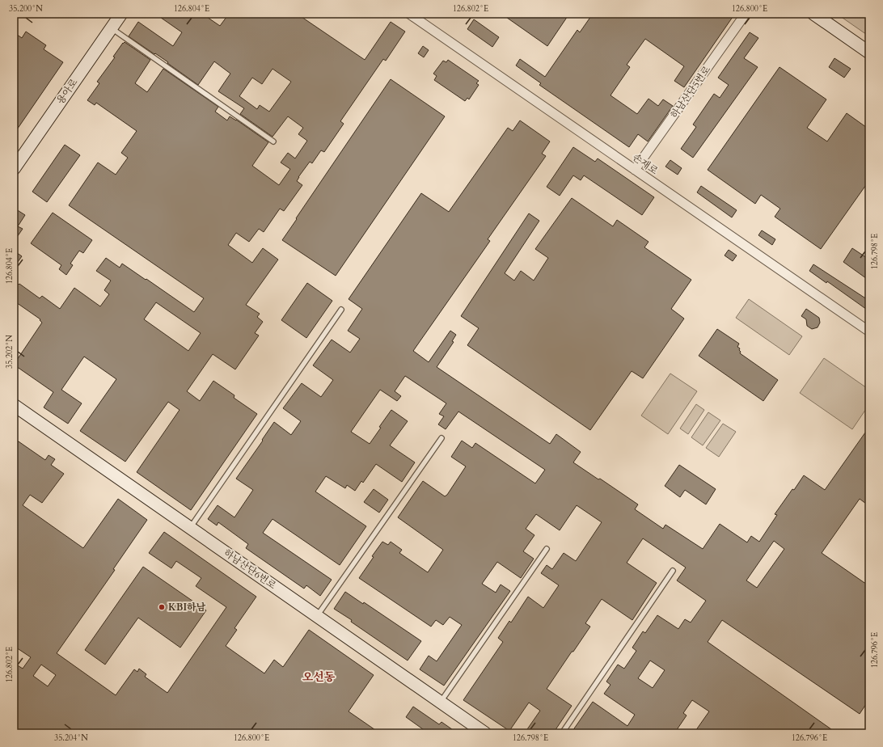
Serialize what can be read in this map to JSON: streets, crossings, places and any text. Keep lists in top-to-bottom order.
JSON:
{
  "streets": {
    "street": [
      "용아로",
      "하남산단5번로",
      "손재로",
      "하남산단6번로"
    ]
  },
  "crossings": [
    ["하남산단5번로", "손재로"]
  ],
  "districts": ["오선동"],
  "places": ["KBI하남"],
  "coordinates": [
    "35.200°N",
    "126.804°E",
    "126.802°E",
    "126.800°E",
    "126.798°E",
    "35.202°N",
    "126.796°E",
    "35.204°N"
  ]
}
